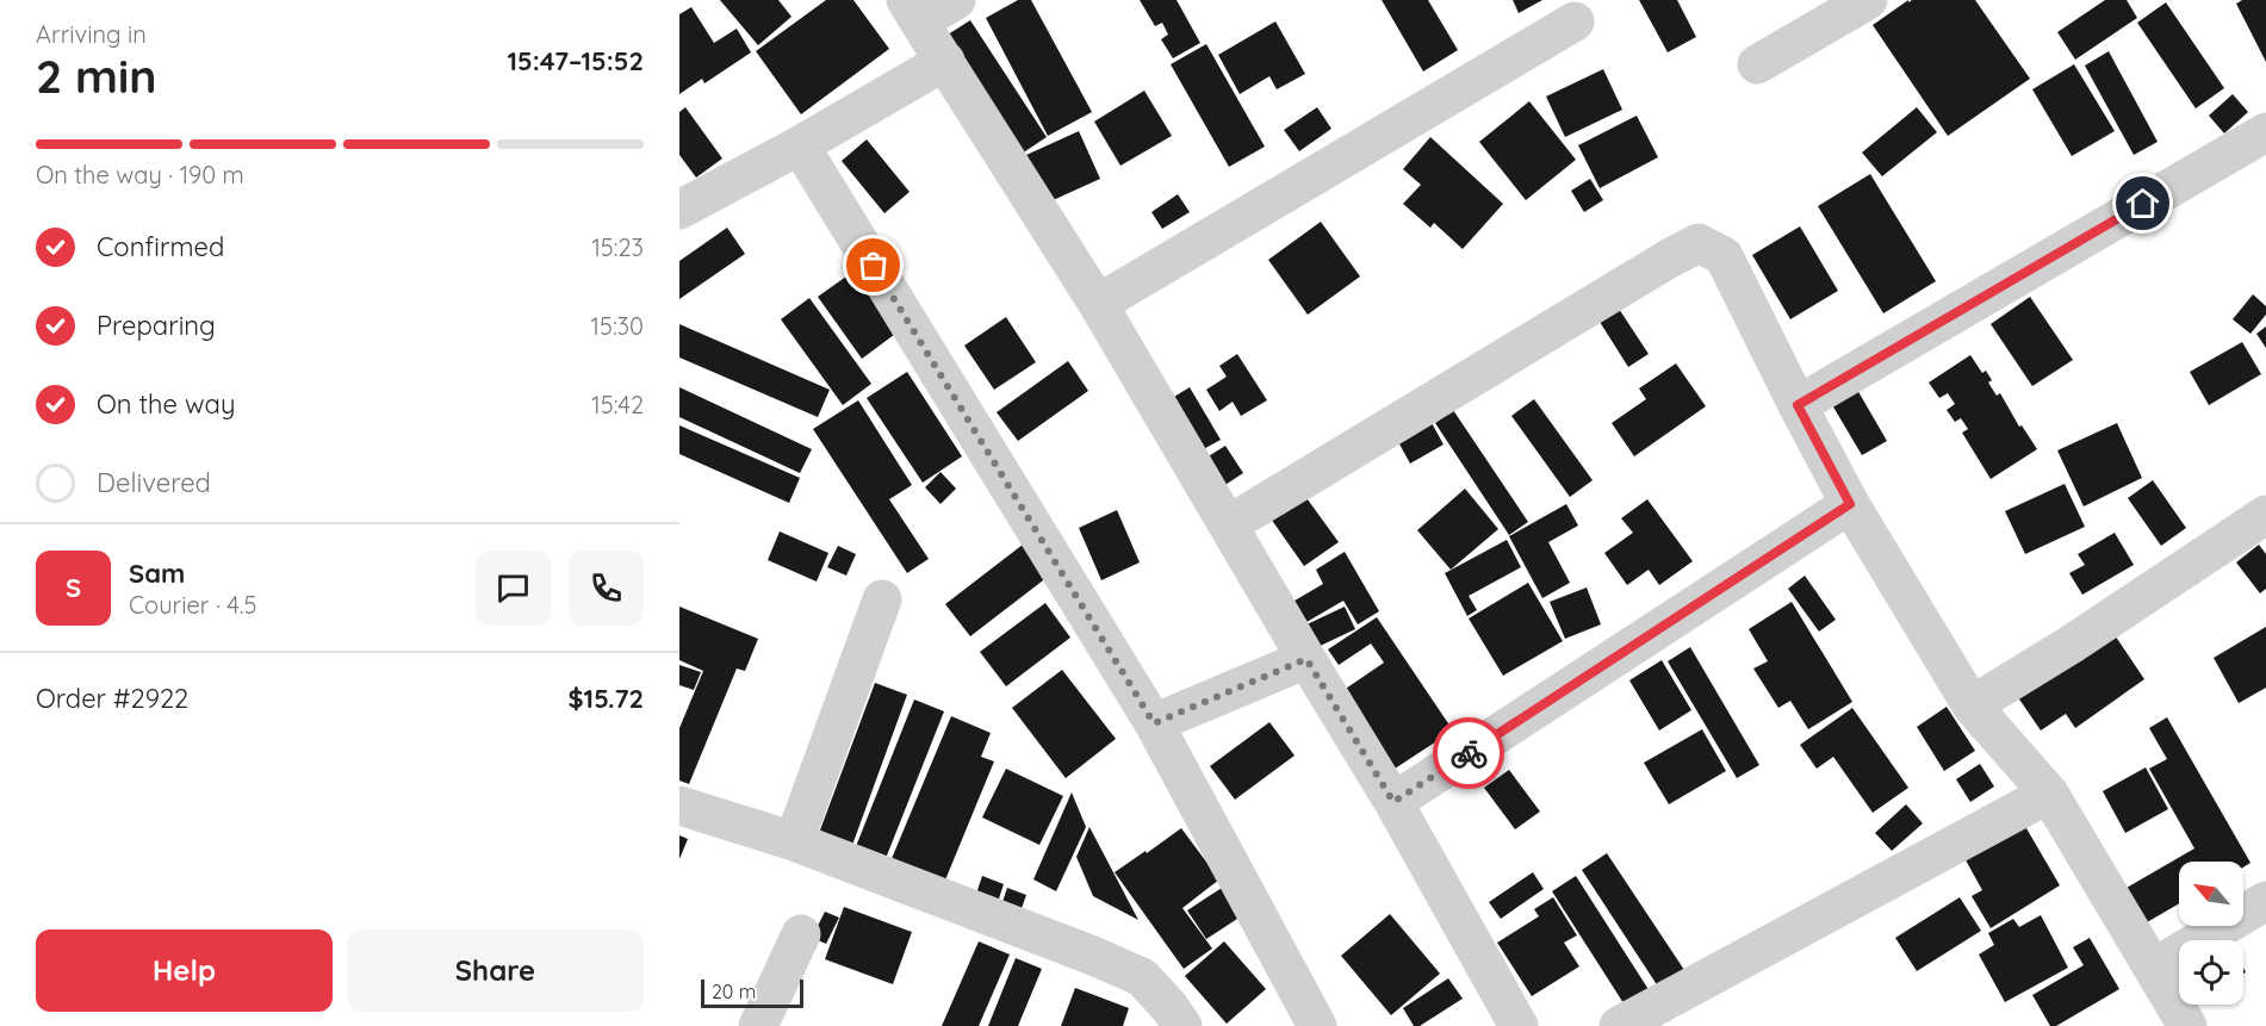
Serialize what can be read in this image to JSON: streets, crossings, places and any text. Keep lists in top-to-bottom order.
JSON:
{
  "scale_bar": "20 m",
  "north": "top left",
  "page": {
    "heading": ["2 min", "Arriving in", "15:47–15:52"],
    "panel": [
      "Sam",
      "Courier · 4.5",
      "Order #2922",
      "$15.72"
    ],
    "bar": "On the way · 190 m",
    "list": [
      ["Confirmed", "15:23"],
      ["Preparing", "15:30"],
      ["On the way", "15:42"],
      "Delivered"
    ],
    "round": "S",
    "buttons": ["Help", "Share"],
    "scale": "20 m"
  }
}
